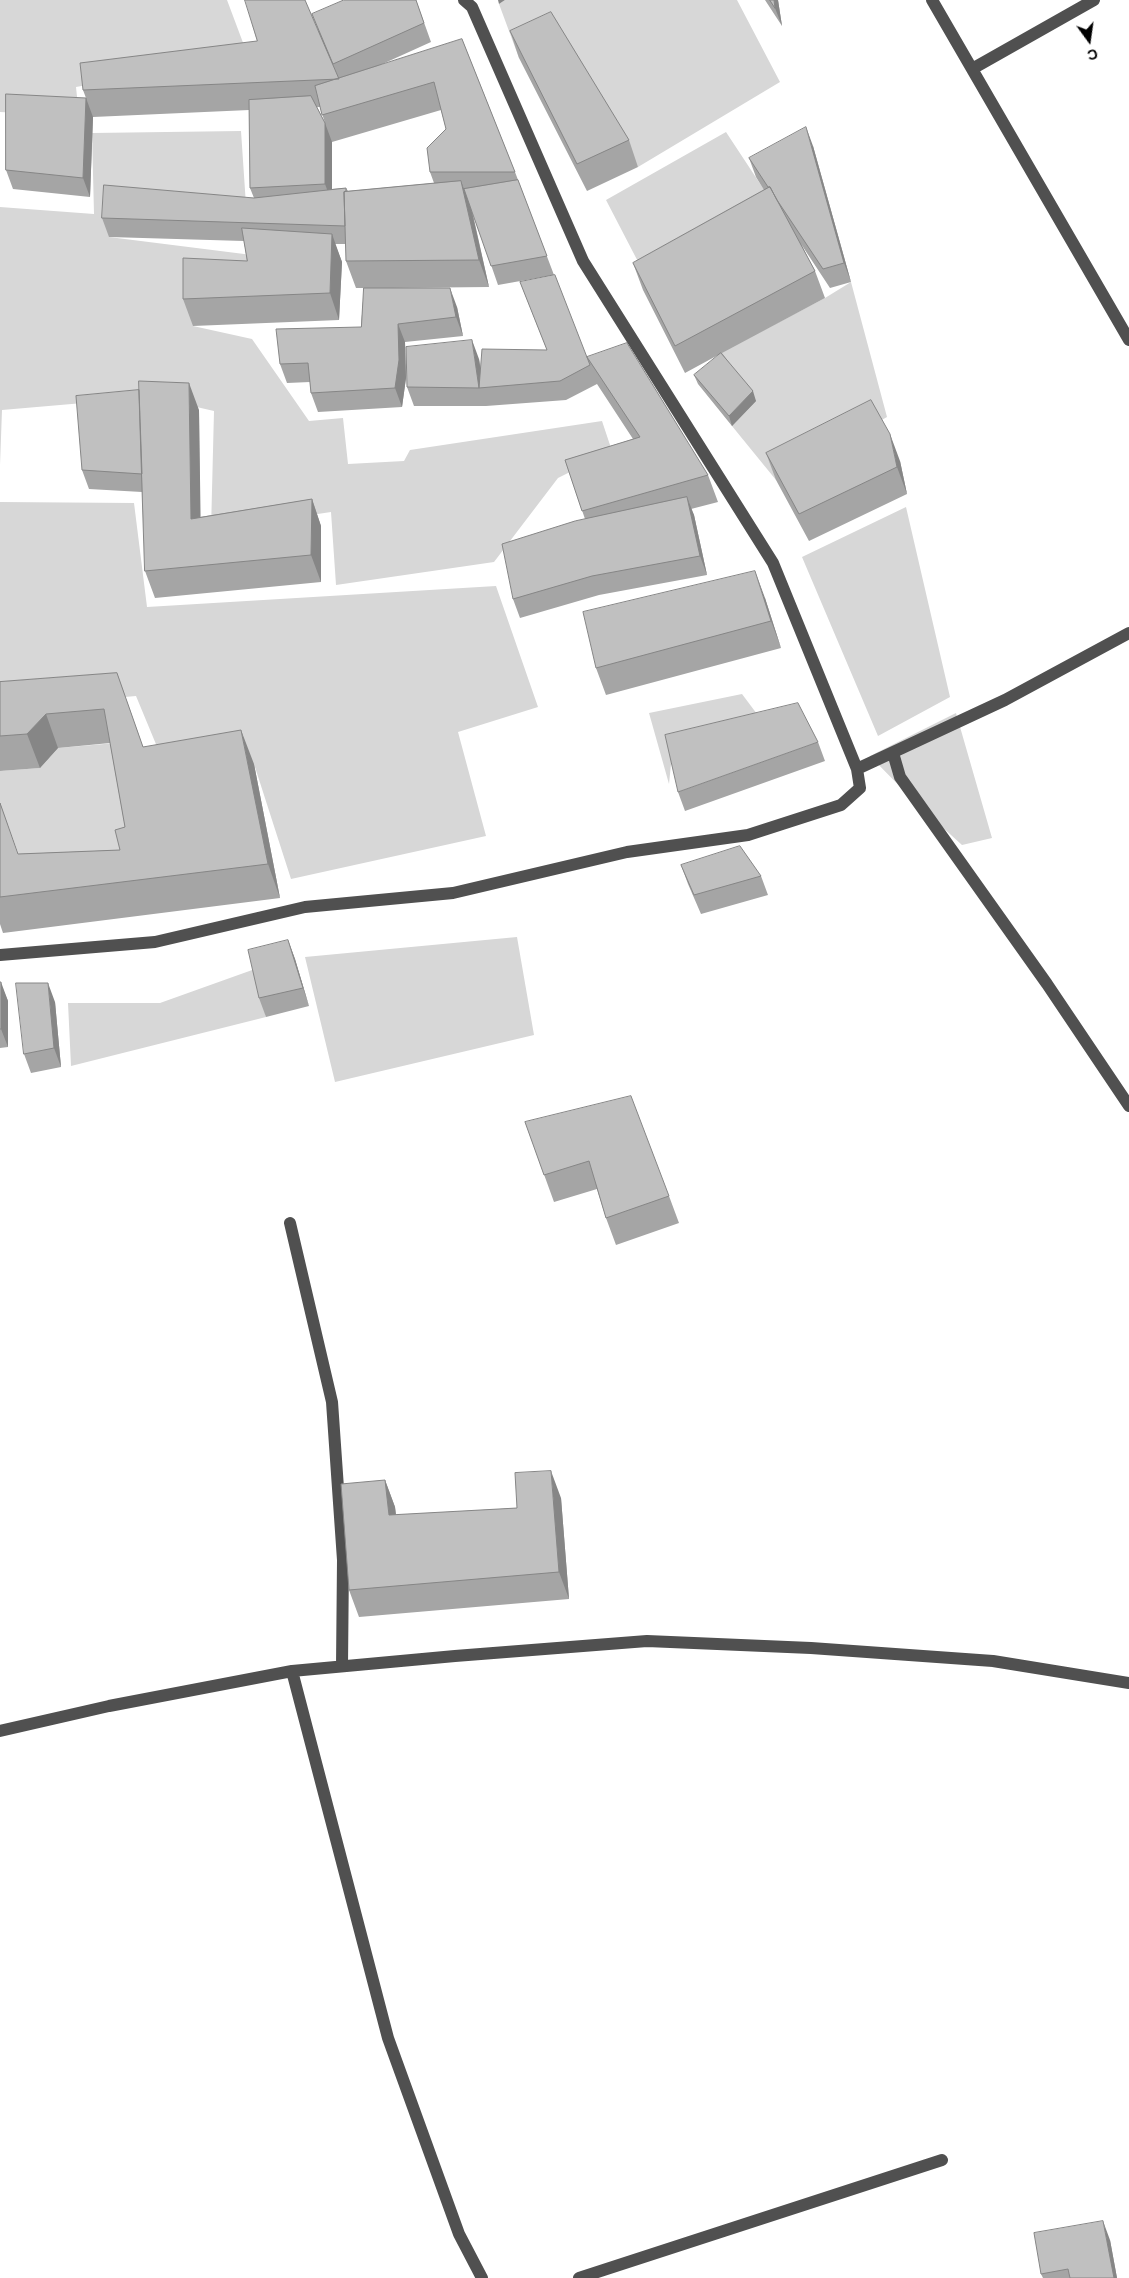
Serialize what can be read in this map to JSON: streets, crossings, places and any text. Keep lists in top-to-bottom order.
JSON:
{
  "north": "bottom"
}
